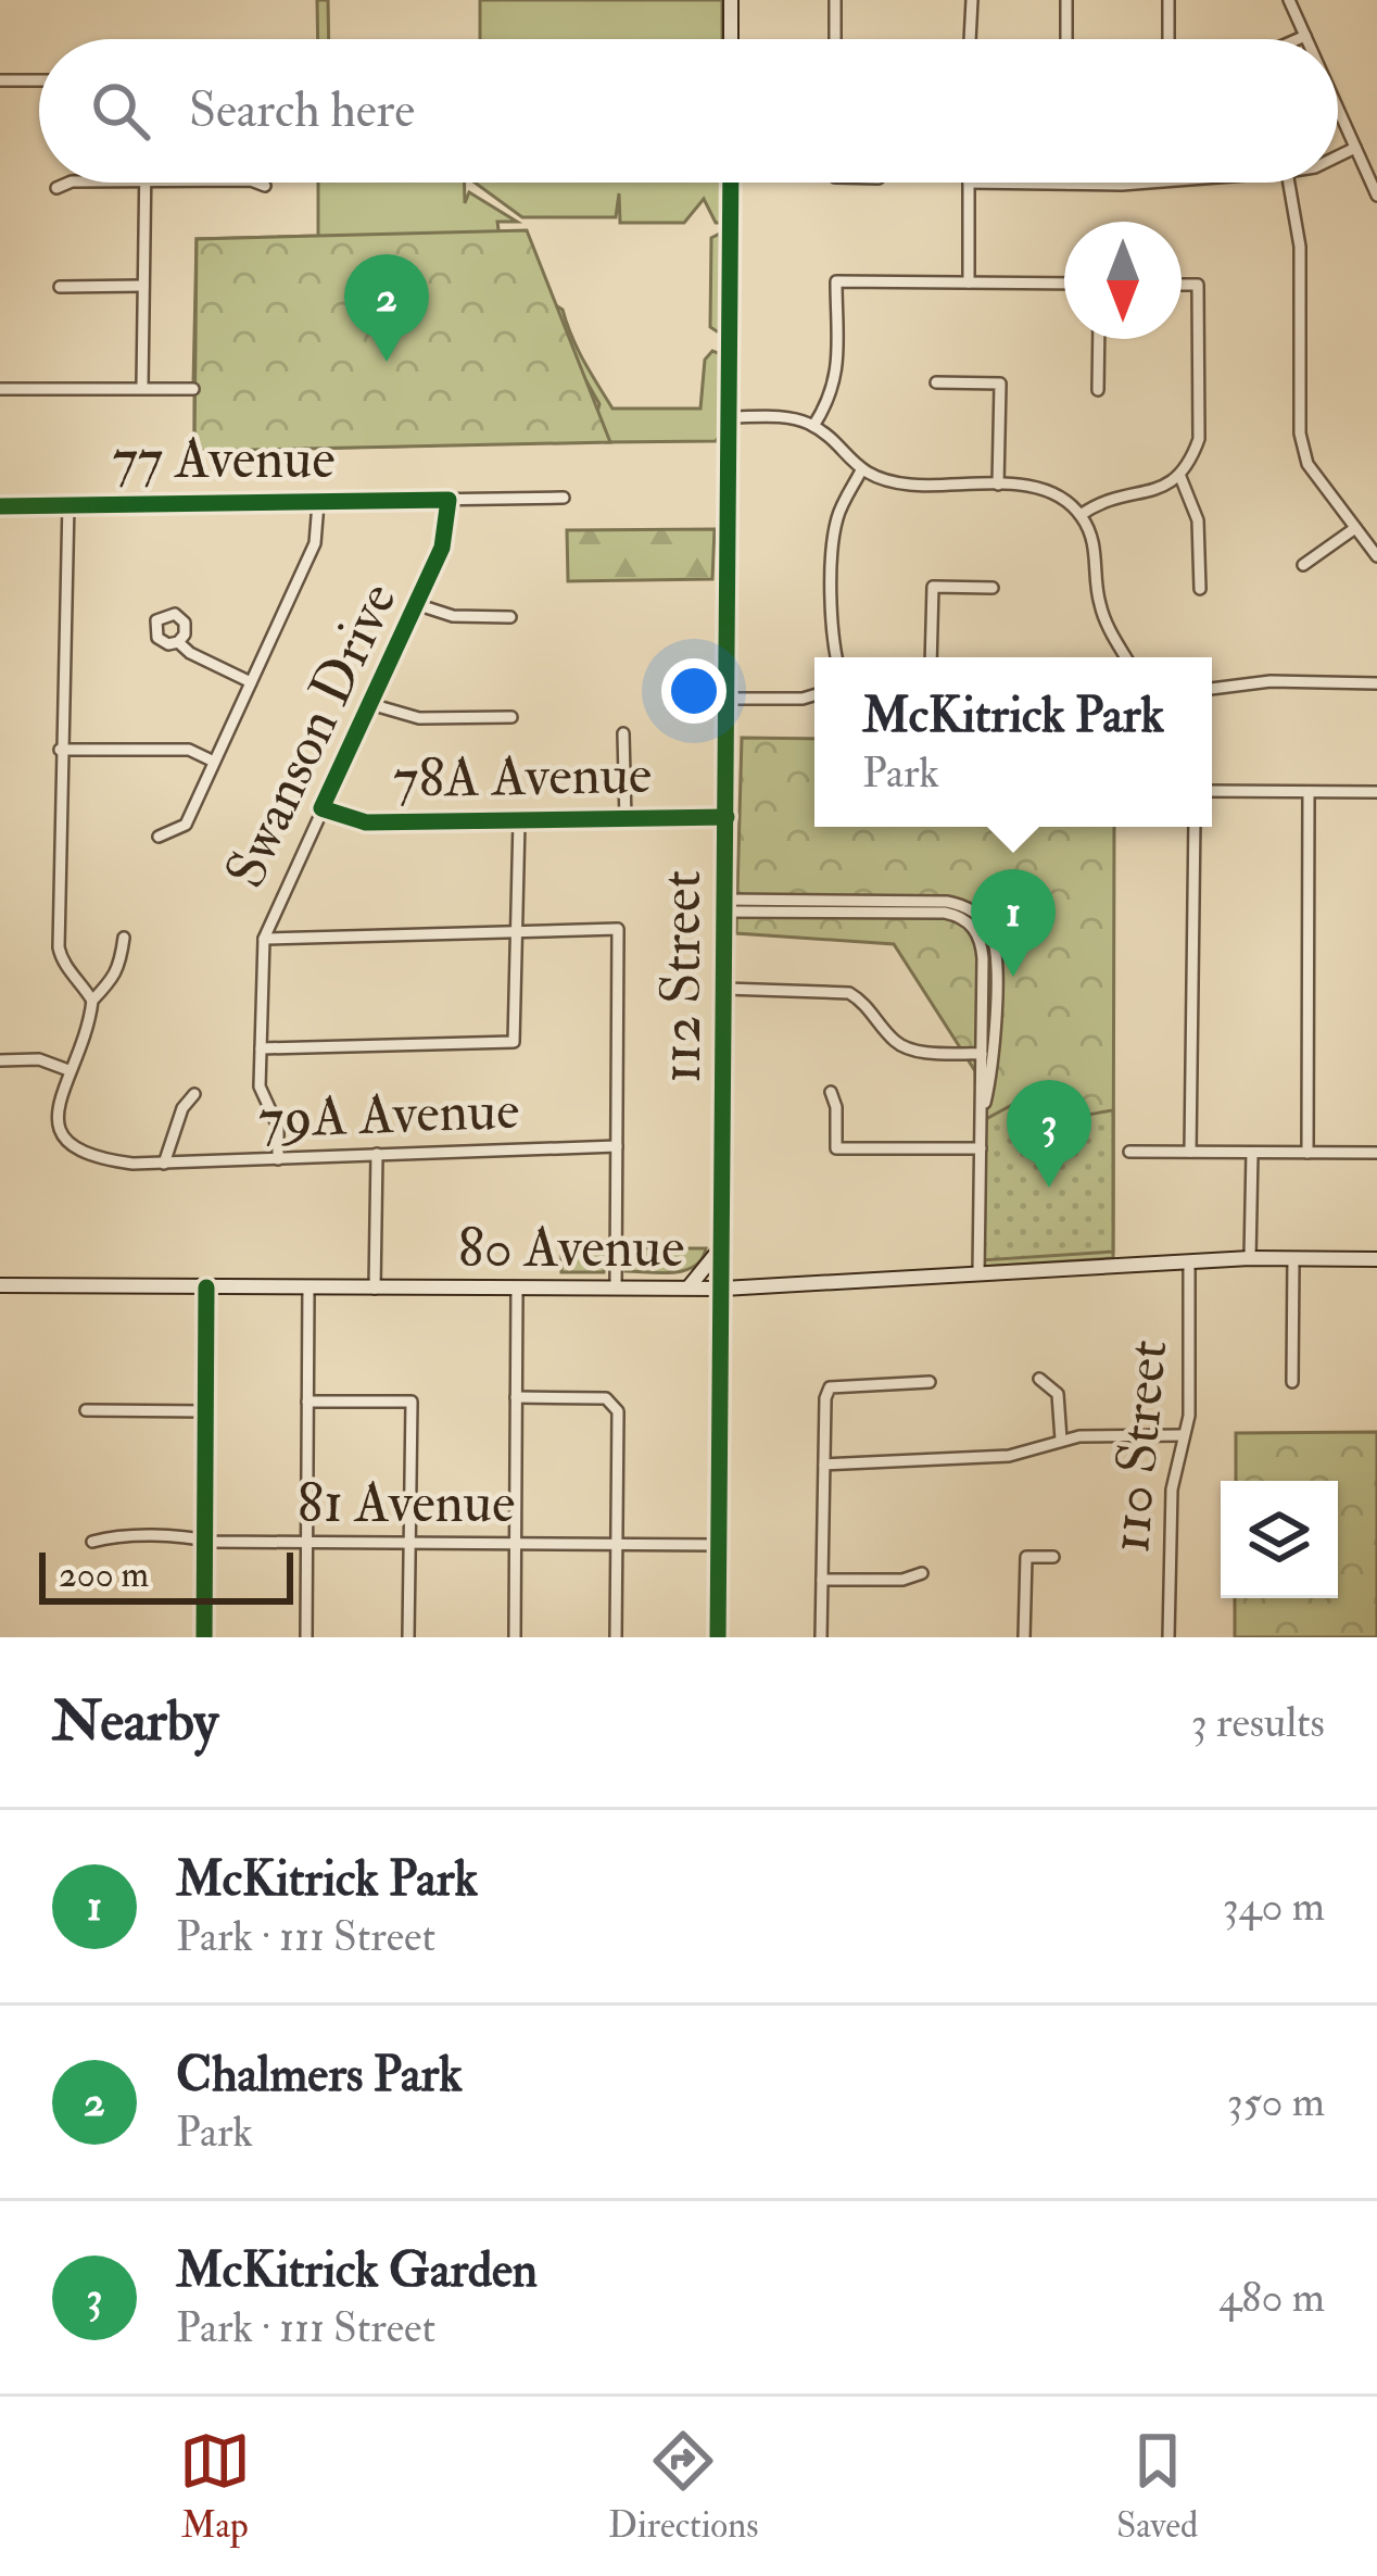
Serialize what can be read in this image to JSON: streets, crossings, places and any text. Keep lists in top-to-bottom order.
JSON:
{
  "streets": {
    "street": [
      "77 Avenue",
      "Swanson Drive",
      "78A Avenue",
      "112 Street",
      "79A Avenue",
      "80 Avenue",
      "110 Street",
      "81 Avenue"
    ]
  },
  "crossings": [
    ["77 Avenue", "Swanson Drive"],
    ["Swanson Drive", "78A Avenue"],
    ["Swanson Drive", "79A Avenue"],
    ["78A Avenue", "112 Street"],
    ["112 Street", "80 Avenue"],
    ["112 Street", "81 Avenue"],
    ["80 Avenue", "110 Street"]
  ],
  "scale_bar": "200 m",
  "north": "bottom",
  "page": {
    "search": "Search here",
    "pins": ["2", "1", "3"],
    "popup": ["McKitrick Park", "Park"],
    "scale": "200 m",
    "heading": ["Nearby", "3 results"],
    "list": [
      {
        "mark": "1",
        "name": "McKitrick Park",
        "note": "Park · 111 Street",
        "value": "340 m"
      },
      {
        "mark": "2",
        "name": "Chalmers Park",
        "note": "Park",
        "value": "350 m"
      },
      {
        "mark": "3",
        "name": "McKitrick Garden",
        "note": "Park · 111 Street",
        "value": "480 m"
      }
    ],
    "nav": ["Map", "Directions", "Saved"]
  }
}
